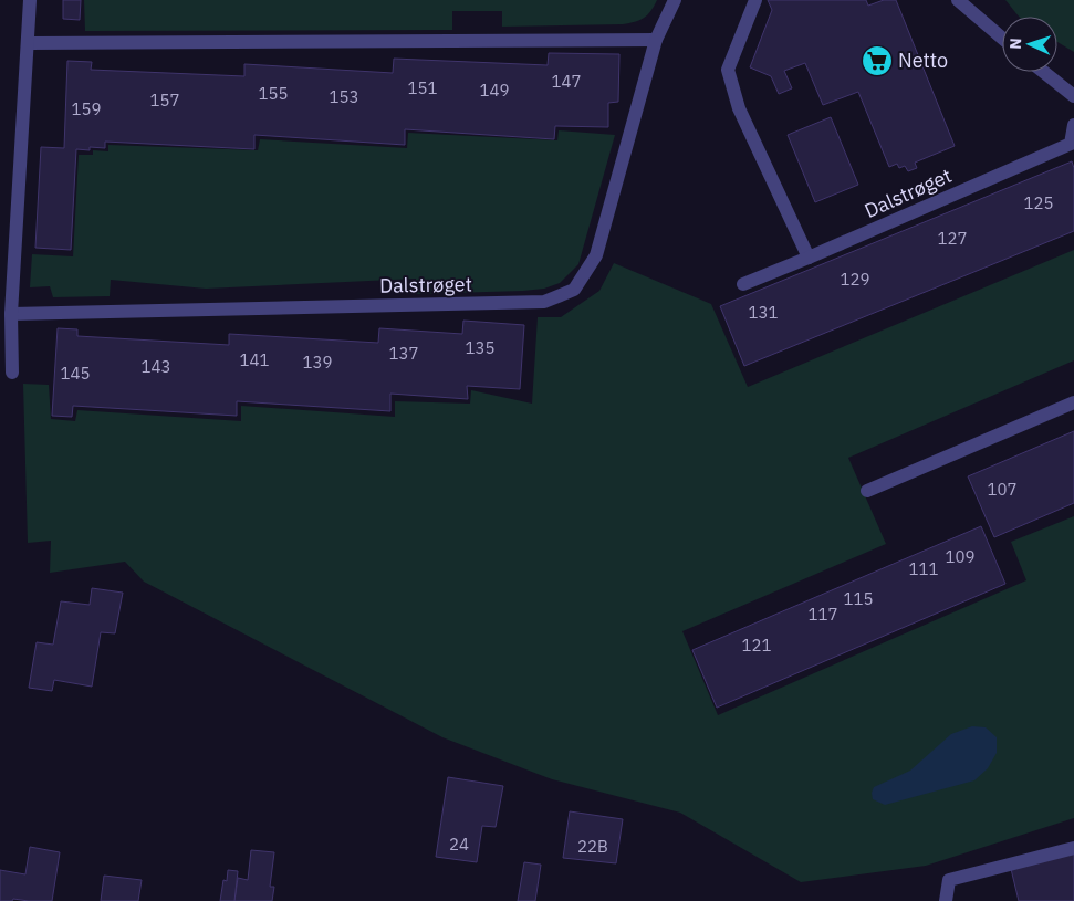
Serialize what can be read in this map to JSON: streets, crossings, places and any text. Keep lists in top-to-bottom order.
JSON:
{
  "streets": {
    "street": ["Dalstrøget"]
  },
  "places": {
    "supermarket": ["Netto"]
  },
  "house_numbers": [
    "147",
    "151",
    "149",
    "155",
    "153",
    "157",
    "159",
    "125",
    "127",
    "129",
    "131",
    "135",
    "137",
    "141",
    "139",
    "143",
    "145",
    "107",
    "109",
    "111",
    "115",
    "117",
    "121",
    "24",
    "22B"
  ],
  "north": "left"
}
